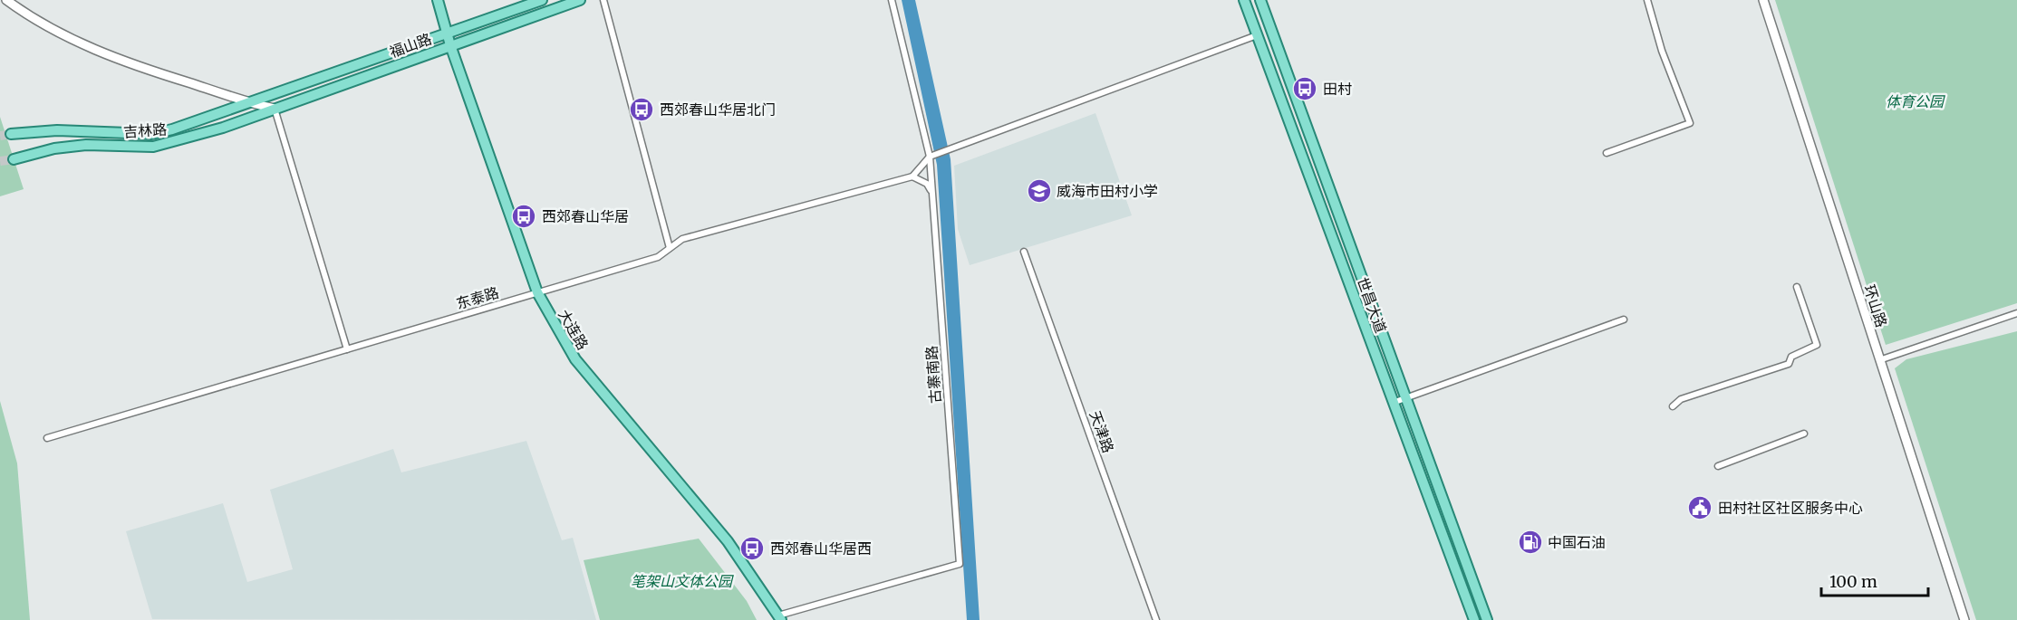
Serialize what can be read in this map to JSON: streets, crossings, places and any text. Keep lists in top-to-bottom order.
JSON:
{
  "streets": {
    "main road": [
      "福山路",
      "吉林路",
      "世昌大道",
      "环山路",
      "大连路"
    ],
    "street": ["东泰路", "古寨南路", "天津路"]
  },
  "crossings": [
    ["福山路", "吉林路"],
    ["福山路", "大连路"],
    ["东泰路", "大连路"],
    ["大连路", "古寨南路"]
  ],
  "parks": ["体育公园", "笔架山文体公园"],
  "places": {
    "bus stop": [
      "田村",
      "西郊春山华居北门",
      "西郊春山华居",
      "西郊春山华居西"
    ],
    "school or university": ["威海市田村小学"],
    "public building": ["田村社区社区服务中心"],
    "fuel station": ["中国石油"]
  },
  "scale_bar": "100 m"
}
